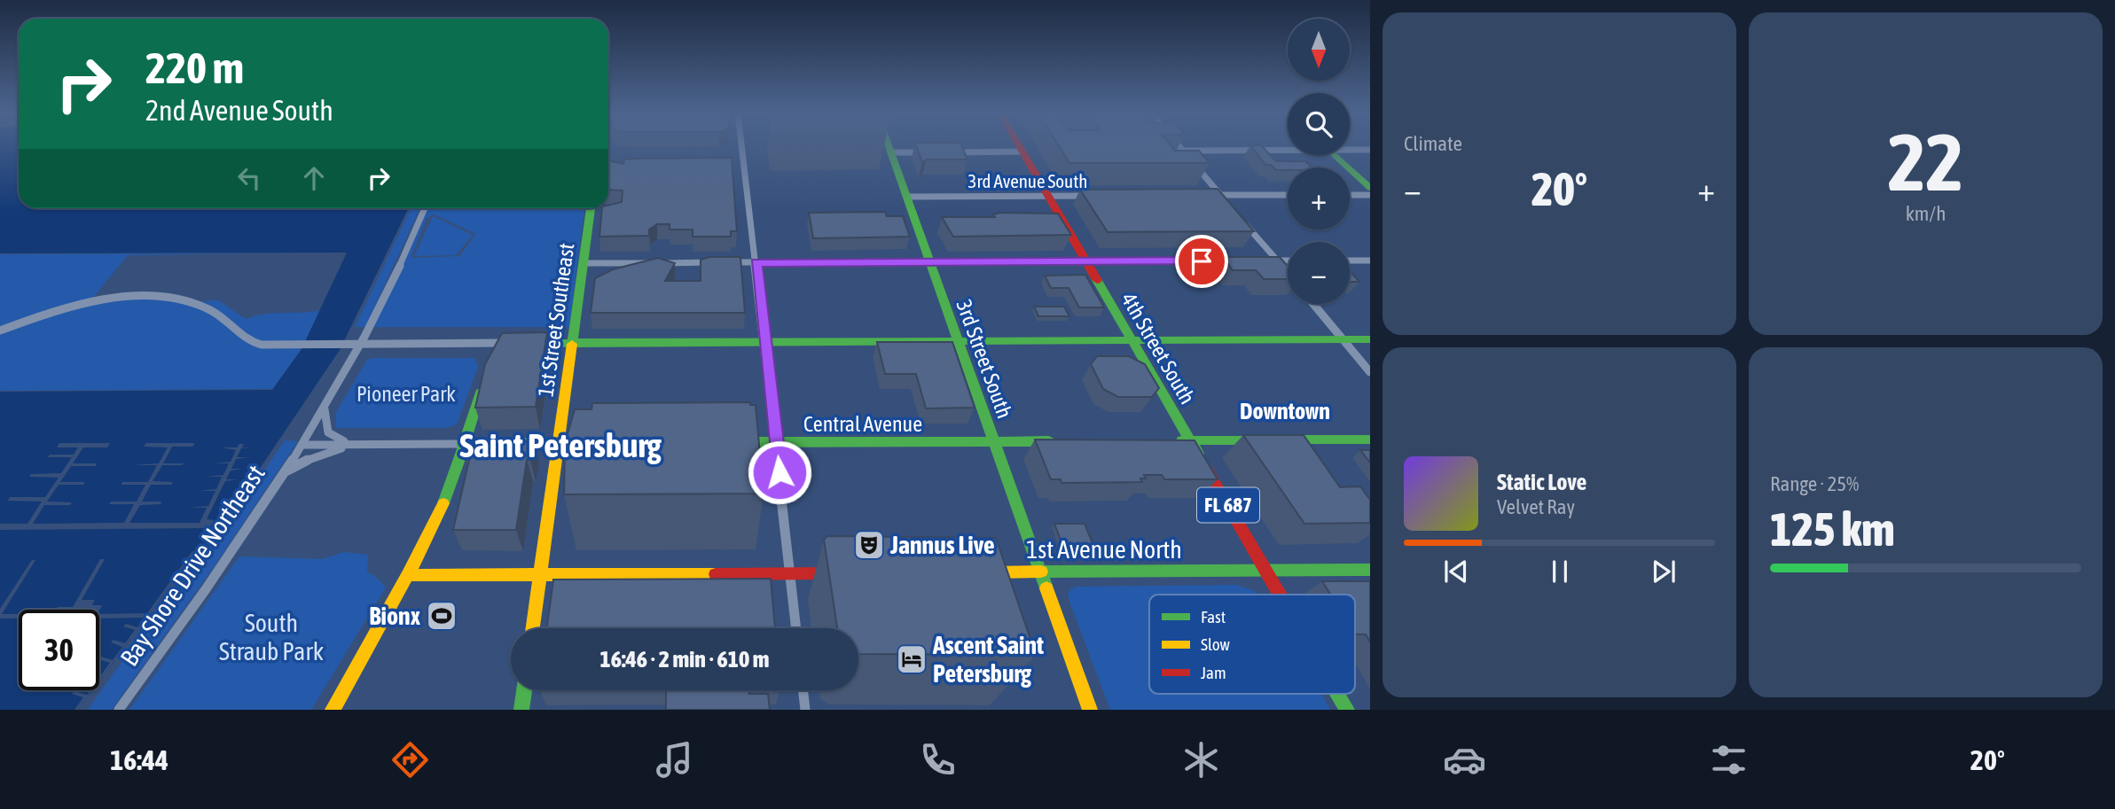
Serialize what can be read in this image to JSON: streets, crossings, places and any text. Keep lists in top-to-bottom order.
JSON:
{
  "streets": {
    "street": [
      "3rd Avenue South",
      "1st Street Southeast",
      "4th Street South",
      "3rd Street South",
      "Central Avenue",
      "FL 687",
      "1st Avenue North",
      "Bay Shore Drive Northeast"
    ]
  },
  "crossings": [
    ["3rd Avenue South", "4th Street South"],
    ["3rd Avenue South", "3rd Street South"],
    ["4th Street South", "FL 687"],
    ["3rd Street South", "Central Avenue"],
    ["3rd Street South", "1st Avenue North"],
    ["FL 687", "1st Avenue North"]
  ],
  "districts": ["Downtown", "Saint Petersburg"],
  "parks": ["Pioneer Park", "South Straub Park"],
  "places": {
    "theatre": ["Jannus Live"],
    "sports": ["Bionx"],
    "hotel": ["Ascent Saint Petersburg"]
  },
  "legend": ["Fast", "Slow", "Jam"],
  "north": "bottom",
  "page": {
    "tile": [
      "Climate",
      ["22", "km/h"],
      ["Range · 25%", "125 km"]
    ],
    "map_buttons": ["+", "−"],
    "turn": ["220 m", "2nd Avenue South"],
    "heat": ["−", "20°", "+"],
    "song": ["Static Love", "Velvet Ray"],
    "limit": "30",
    "trip": "16:46 · 2 min · 610 m",
    "tabs": ["16:44", "20°"]
  }
}
